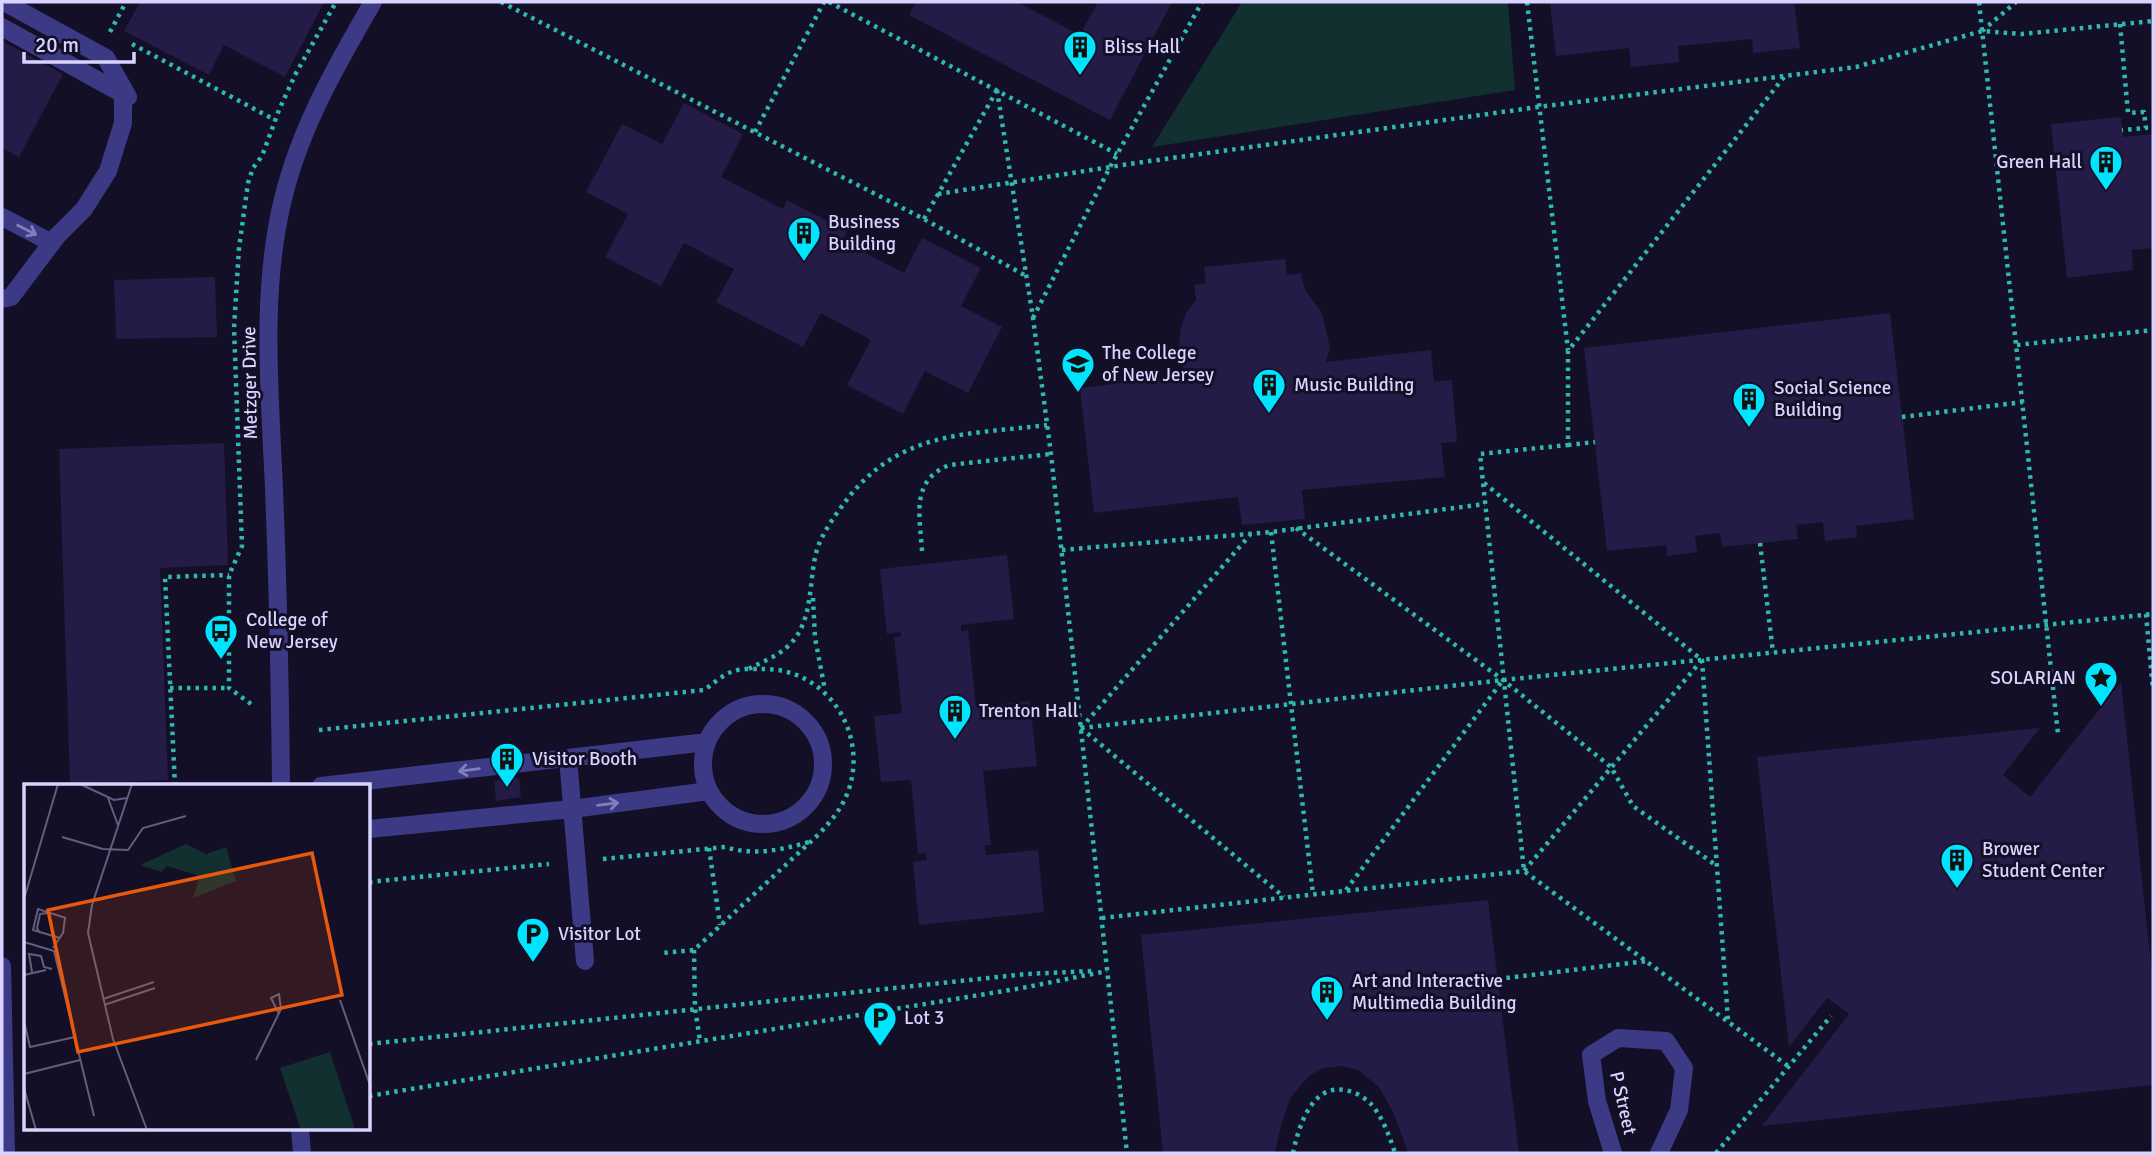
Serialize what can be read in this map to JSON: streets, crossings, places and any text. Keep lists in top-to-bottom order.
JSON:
{
  "streets": {
    "street": ["Metzger Drive", "P Street"]
  },
  "places": {
    "building": [
      "Bliss Hall",
      "Green Hall",
      "Business Building",
      "Music Building",
      "Social Science Building",
      "Trenton Hall",
      "Visitor Booth",
      "Brower Student Center",
      "Art and Interactive Multimedia Building"
    ],
    "school or university": ["The College of New Jersey"],
    "bus stop": ["College of New Jersey"],
    "place": ["SOLARIAN"],
    "parking": ["Visitor Lot", "Lot 3"]
  },
  "scale_bar": "20 m"
}
